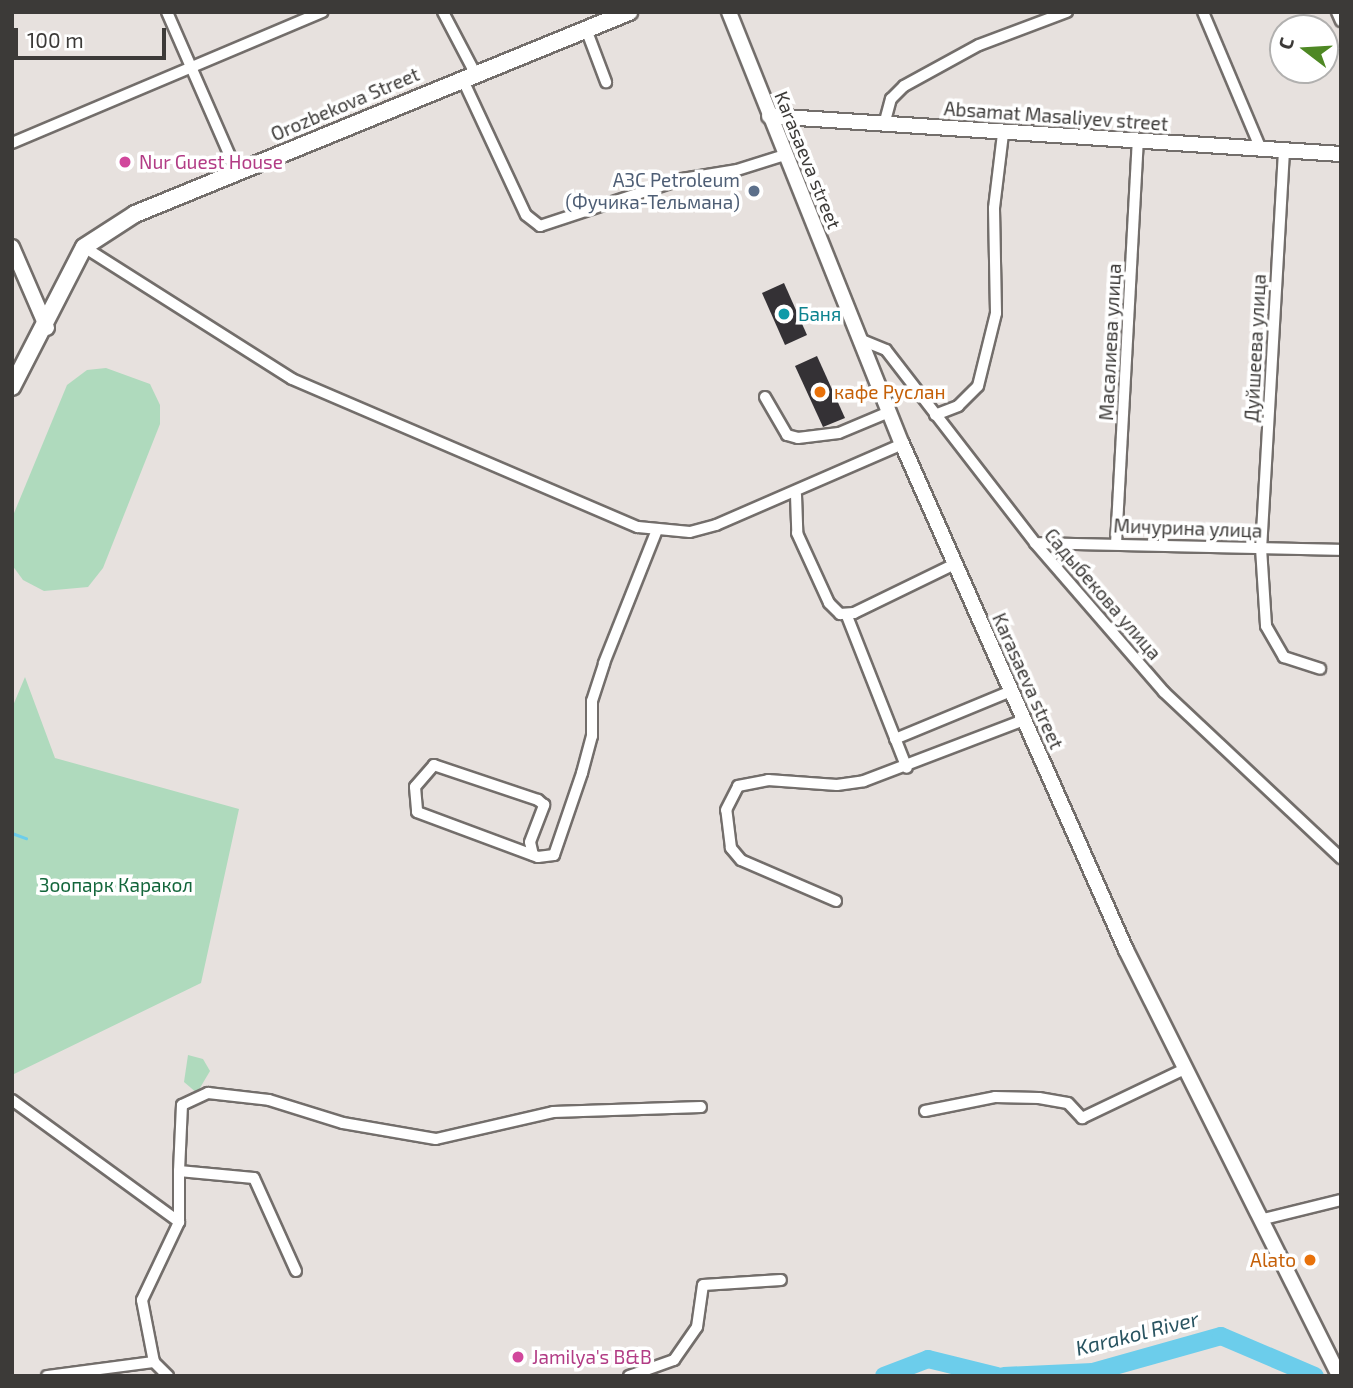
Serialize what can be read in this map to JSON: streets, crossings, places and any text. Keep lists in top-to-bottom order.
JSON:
{
  "streets": {
    "main road": ["Orozbekova Street"],
    "street": [
      "Absamat Masaliyev street",
      "Karasaeva street",
      "Масалиева улица",
      "Дуйшеева улица",
      "Мичурина улица",
      "Садыбекова улица"
    ]
  },
  "crossings": [
    ["Absamat Masaliyev street", "Karasaeva street"],
    ["Absamat Masaliyev street", "Масалиева улица"],
    ["Absamat Masaliyev street", "Дуйшеева улица"],
    ["Karasaeva street", "Садыбекова улица"],
    ["Масалиева улица", "Мичурина улица"],
    ["Дуйшеева улица", "Мичурина улица"],
    ["Мичурина улица", "Садыбекова улица"]
  ],
  "water": ["Karakol River"],
  "parks": ["Зоопарк Каракол"],
  "places": [
    "Nur Guest House",
    "АЗС Petroleum (Фучика-Тельмана)",
    "Баня",
    "кафе Руслан",
    "Alato",
    "Jamilya's B&B"
  ],
  "scale_bar": "100 m",
  "north": "left"
}
